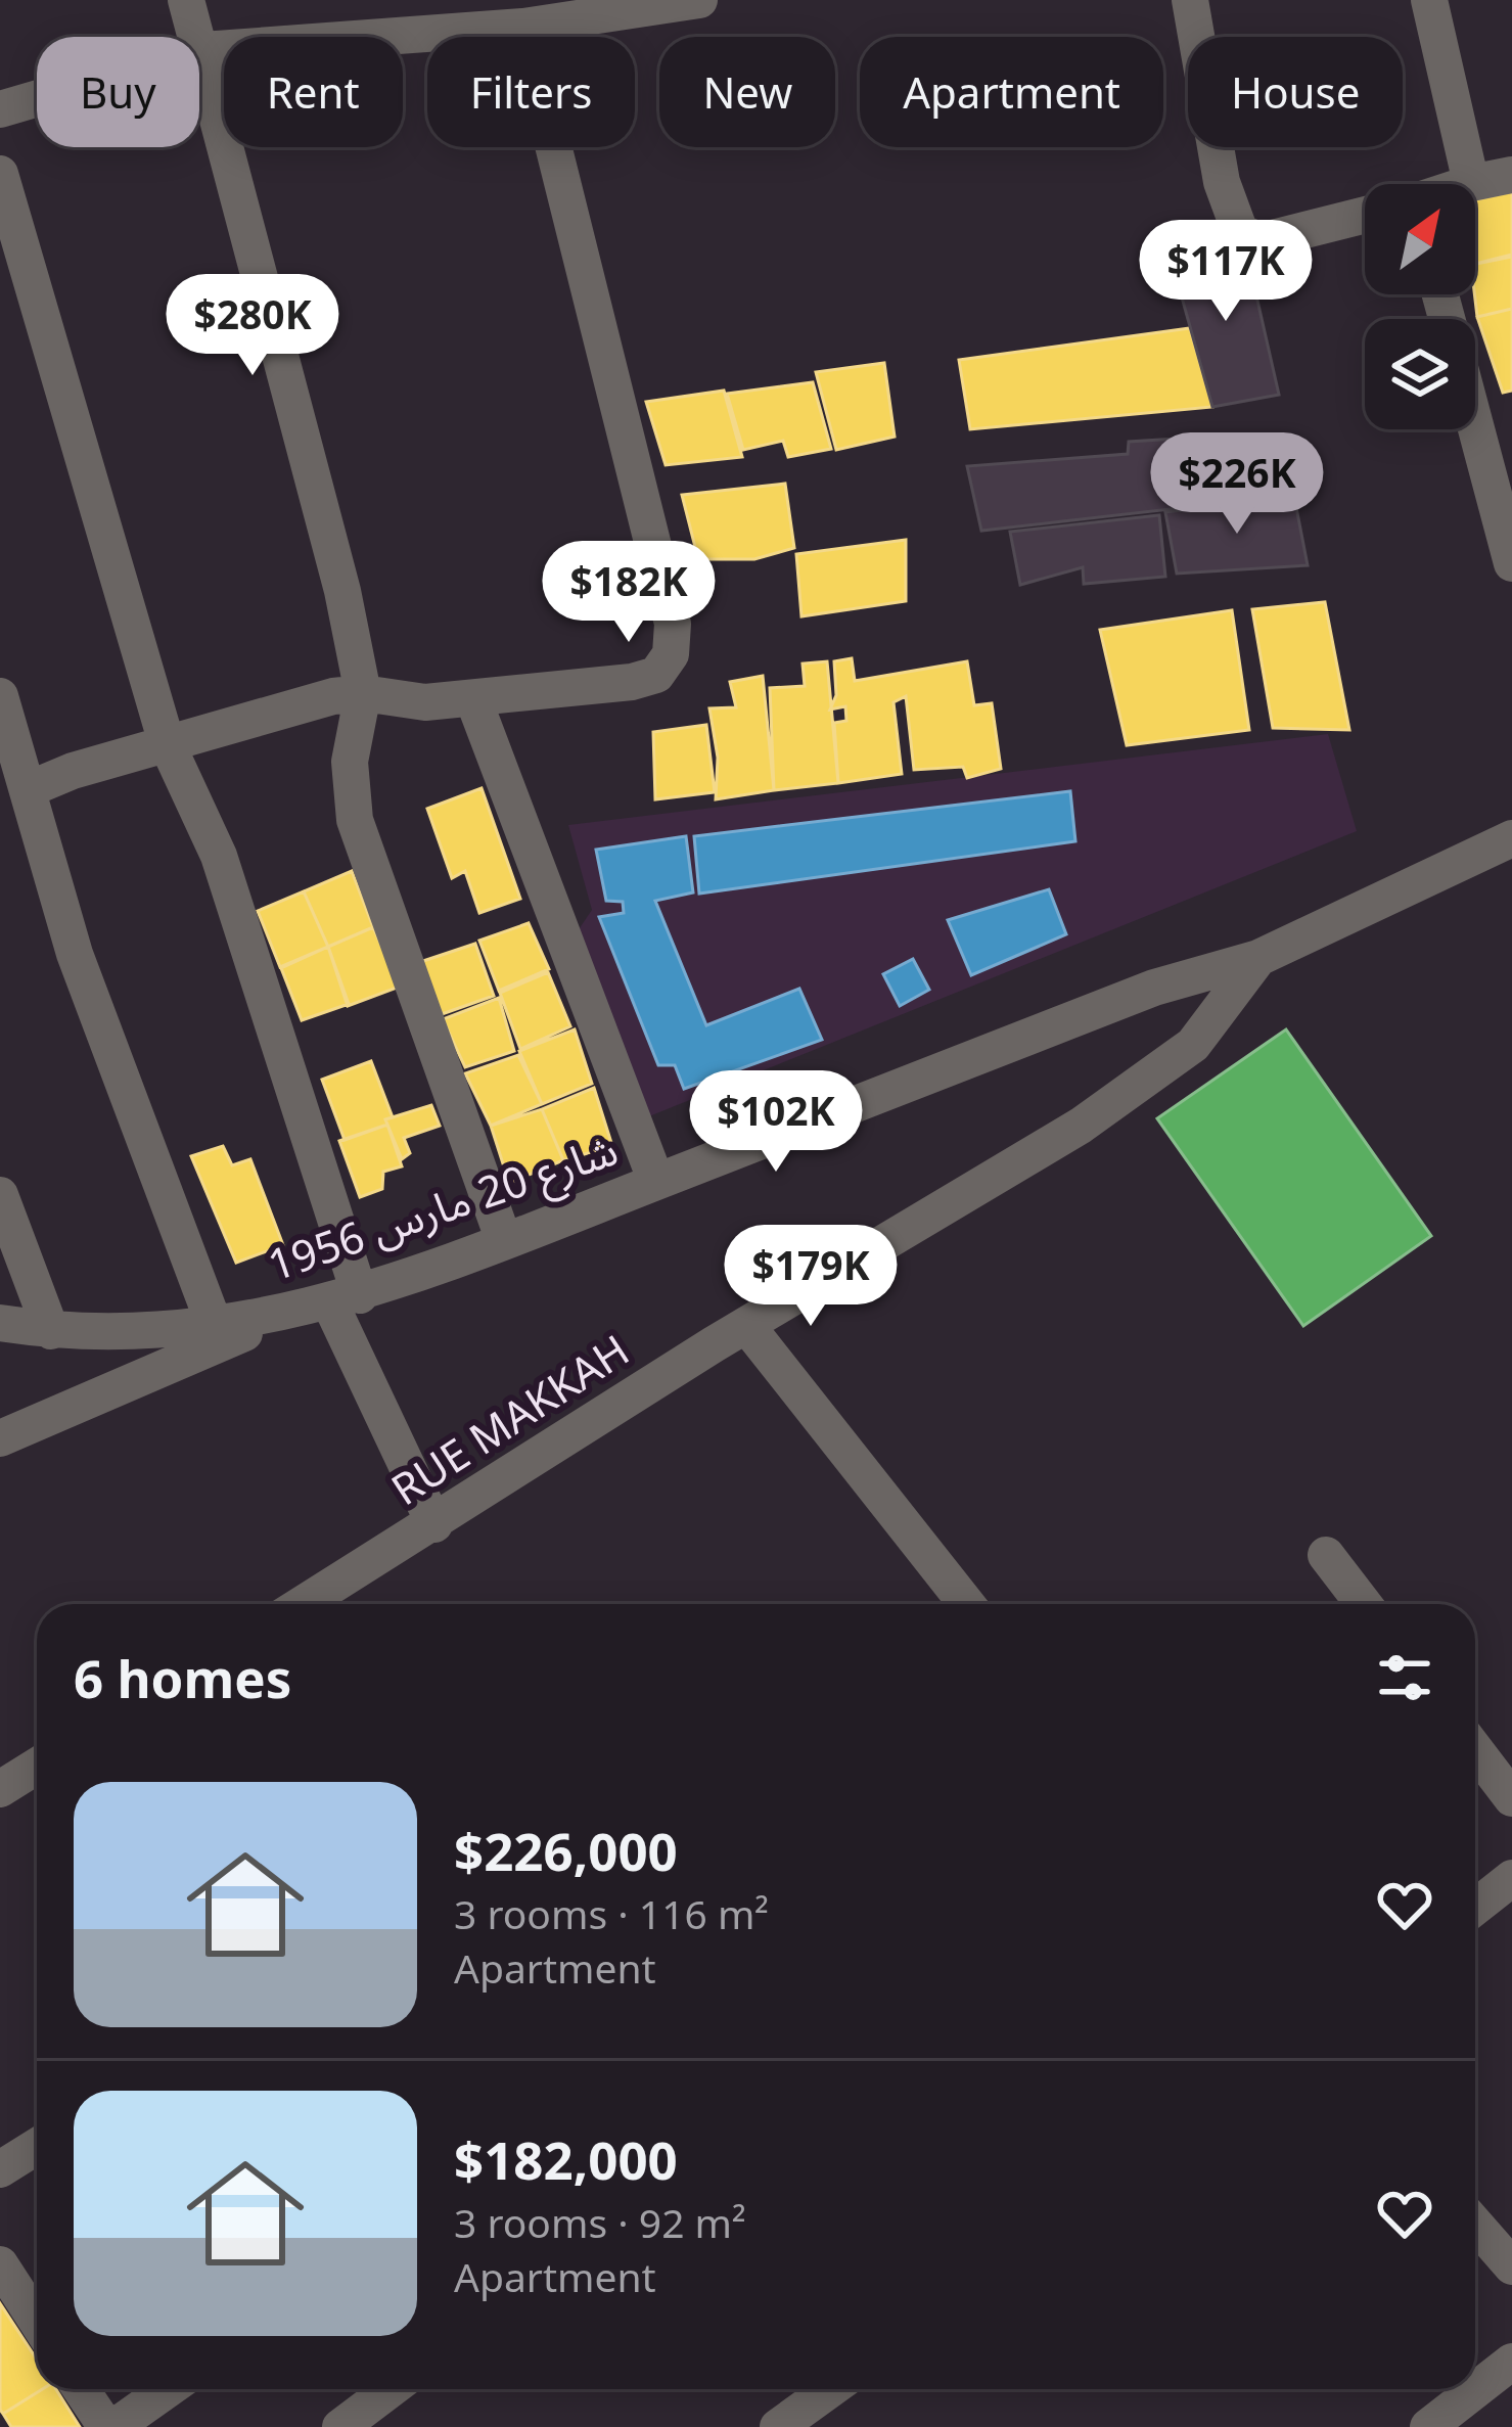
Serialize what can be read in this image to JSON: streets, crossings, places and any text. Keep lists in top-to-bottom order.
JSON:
{
  "streets": {
    "street": ["شارع 20 مارس 1956", "RUE MAKKAH"]
  },
  "crossings": [
    ["شارع 20 مارس 1956", "RUE MAKKAH"]
  ],
  "north": "top right",
  "page": {
    "chip": [
      "Buy",
      "Rent",
      "Filters",
      "New",
      "Apartment",
      "House"
    ],
    "price": [
      "$117K",
      "$280K",
      "$226K",
      "$182K",
      "$102K",
      "$179K"
    ],
    "heading": "6 homes",
    "list": [
      {
        "name": "$226,000",
        "note": "3 rooms · 116 m² · Apartment"
      },
      {
        "name": "$182,000",
        "note": "3 rooms · 92 m² · Apartment"
      }
    ]
  }
}
